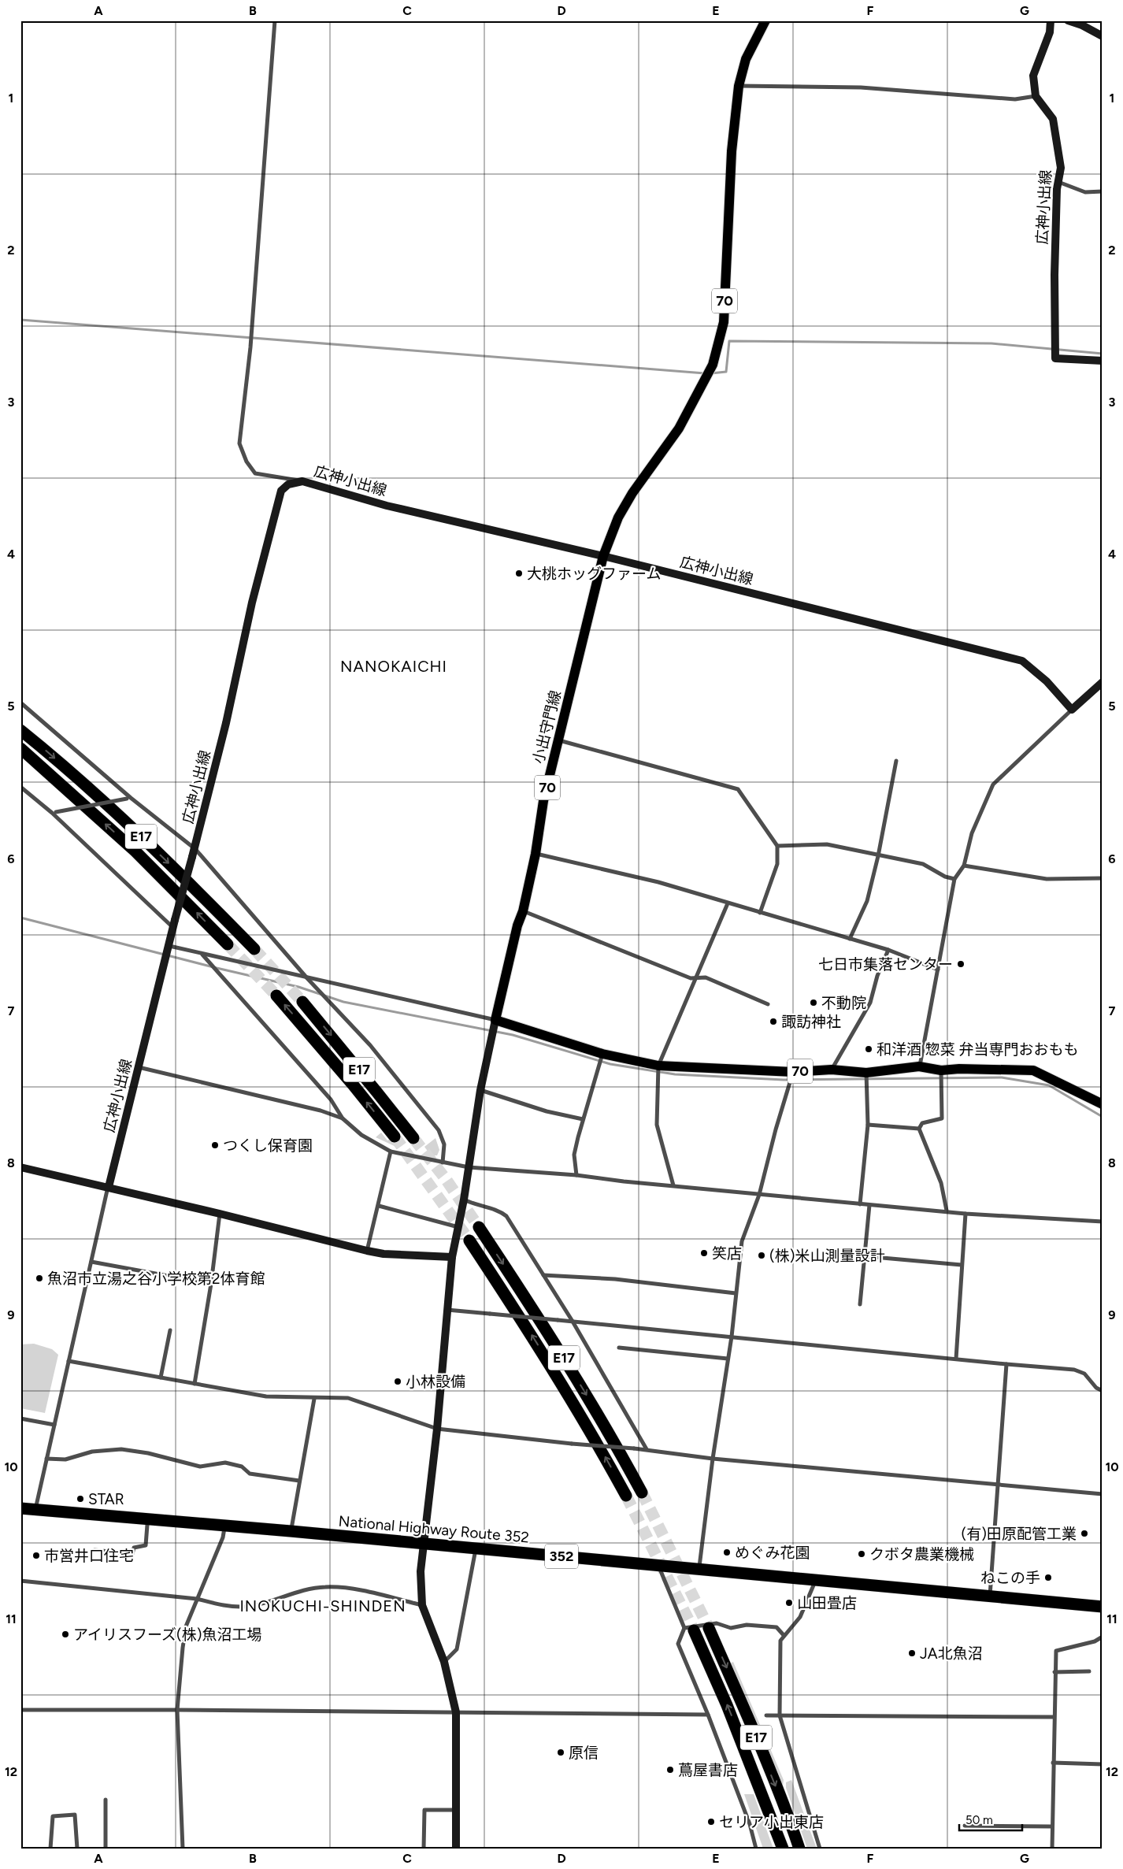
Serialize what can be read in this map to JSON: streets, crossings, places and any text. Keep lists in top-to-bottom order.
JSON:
{
  "streets": {
    "highway": ["E17", "National Highway Route 352", "352"],
    "main road": ["広神小出線", "70", "小出守門線"]
  },
  "crossings": [
    ["広神小出線", "70"],
    ["広神小出線", "小出守門線"],
    ["70", "小出守門線"]
  ],
  "districts": ["NANOKAICHI", "INOKUCHI-SHINDEN"],
  "places": [
    "大桃ホッグファーム",
    "七日市集落センター",
    "不動院",
    "諏訪神社",
    "和洋酒 惣菜 弁当専門おおもも",
    "つくし保育園",
    "笑店",
    "(株)米山測量設計",
    "魚沼市立湯之谷小学校第2体育館",
    "小林設備",
    "STAR",
    "(有)田原配管工業",
    "めぐみ花園",
    "クボタ農業機械",
    "市営井口住宅",
    "ねこの手",
    "山田畳店",
    "アイリスフーズ(株)魚沼工場",
    "JA北魚沼",
    "原信",
    "蔦屋書店",
    "セリア小出東店"
  ],
  "scale_bar": "50 m",
  "grid": {
    "columns": [
      "A",
      "B",
      "C",
      "D",
      "E",
      "F",
      "G"
    ],
    "rows": [
      "1",
      "2",
      "3",
      "4",
      "5",
      "6",
      "7",
      "8",
      "9",
      "10",
      "11",
      "12"
    ]
  }
}
